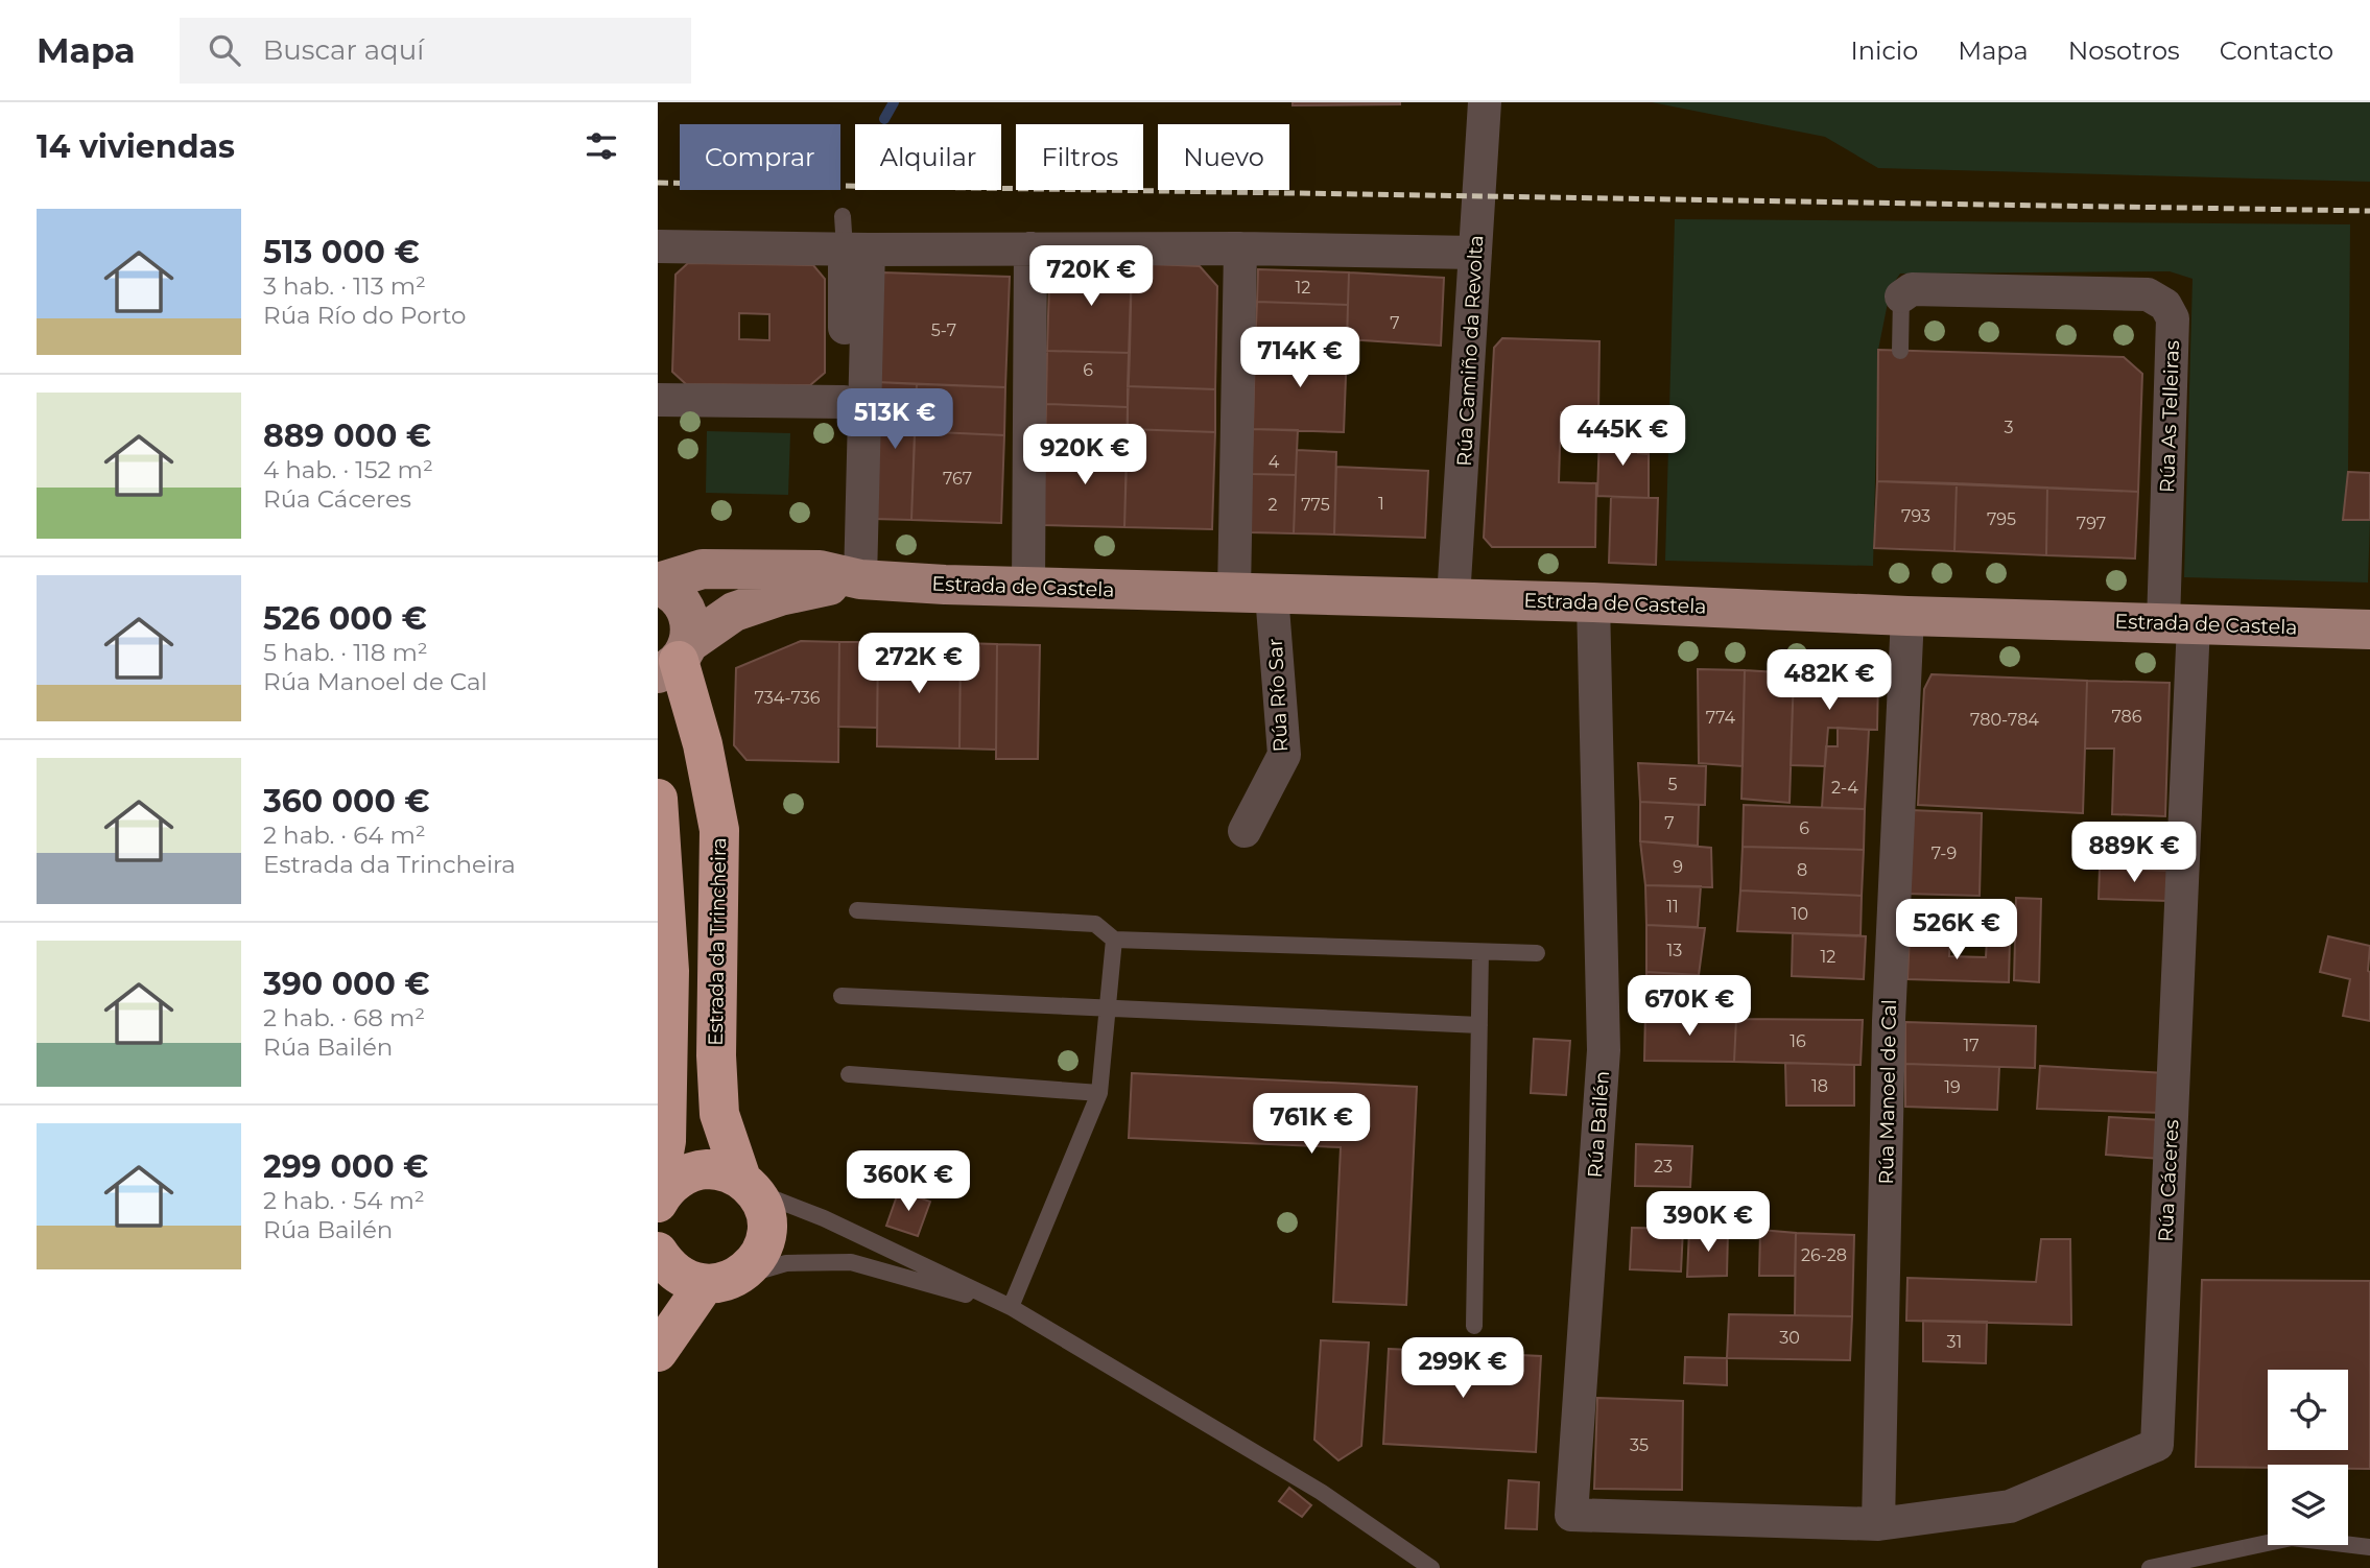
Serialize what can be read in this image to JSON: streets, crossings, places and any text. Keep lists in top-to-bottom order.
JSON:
{
  "streets": {
    "highway": ["Estrada da Trincheira"],
    "main road": ["Estrada de Castela"],
    "street": [
      "Rúa Camiño da Revolta",
      "Rúa As Telleiras",
      "Rúa Río Sar",
      "Rúa Manoel de Cal",
      "Rúa Bailén",
      "Rúa Cáceres"
    ]
  },
  "crossings": [
    ["Rúa Camiño da Revolta", "Estrada de Castela"],
    ["Rúa As Telleiras", "Estrada de Castela"],
    ["Rúa As Telleiras", "Rúa Cáceres"],
    ["Estrada de Castela", "Rúa Río Sar"],
    ["Estrada de Castela", "Rúa Manoel de Cal"],
    ["Estrada de Castela", "Rúa Bailén"],
    ["Estrada de Castela", "Rúa Cáceres"],
    ["Rúa Manoel de Cal", "Rúa Bailén"],
    ["Rúa Manoel de Cal", "Rúa Cáceres"],
    ["Rúa Bailén", "Rúa Cáceres"]
  ],
  "house_numbers": [
    "12",
    "7",
    "5-7",
    "6",
    "3",
    "4",
    "767",
    "1",
    "2",
    "775",
    "793",
    "795",
    "797",
    "734-736",
    "786",
    "774",
    "780-784",
    "5",
    "2-4",
    "7",
    "6",
    "7-9",
    "9",
    "8",
    "11",
    "10",
    "13",
    "12",
    "16",
    "17",
    "18",
    "19",
    "23",
    "26-28",
    "30",
    "31",
    "35"
  ],
  "page": {
    "header": "Mapa",
    "search": "Buscar aquí",
    "nav": [
      "Inicio",
      "Mapa",
      "Nosotros",
      "Contacto"
    ],
    "heading": "14 viviendas",
    "chip": [
      "Comprar",
      "Alquilar",
      "Filtros",
      "Nuevo"
    ],
    "list": [
      {
        "name": "513 000 €",
        "note": "3 hab. · 113 m² · Rúa Río do Porto"
      },
      {
        "name": "889 000 €",
        "note": "4 hab. · 152 m² · Rúa Cáceres"
      },
      {
        "name": "526 000 €",
        "note": "5 hab. · 118 m² · Rúa Manoel de Cal"
      },
      {
        "name": "360 000 €",
        "note": "2 hab. · 64 m² · Estrada da Trincheira"
      },
      {
        "name": "390 000 €",
        "note": "2 hab. · 68 m² · Rúa Bailén"
      },
      {
        "name": "299 000 €",
        "note": "2 hab. · 54 m² · Rúa Bailén"
      }
    ],
    "price": [
      "720K €",
      "714K €",
      "513K €",
      "445K €",
      "920K €",
      "272K €",
      "482K €",
      "889K €",
      "526K €",
      "670K €",
      "761K €",
      "360K €",
      "390K €",
      "299K €"
    ]
  }
}
